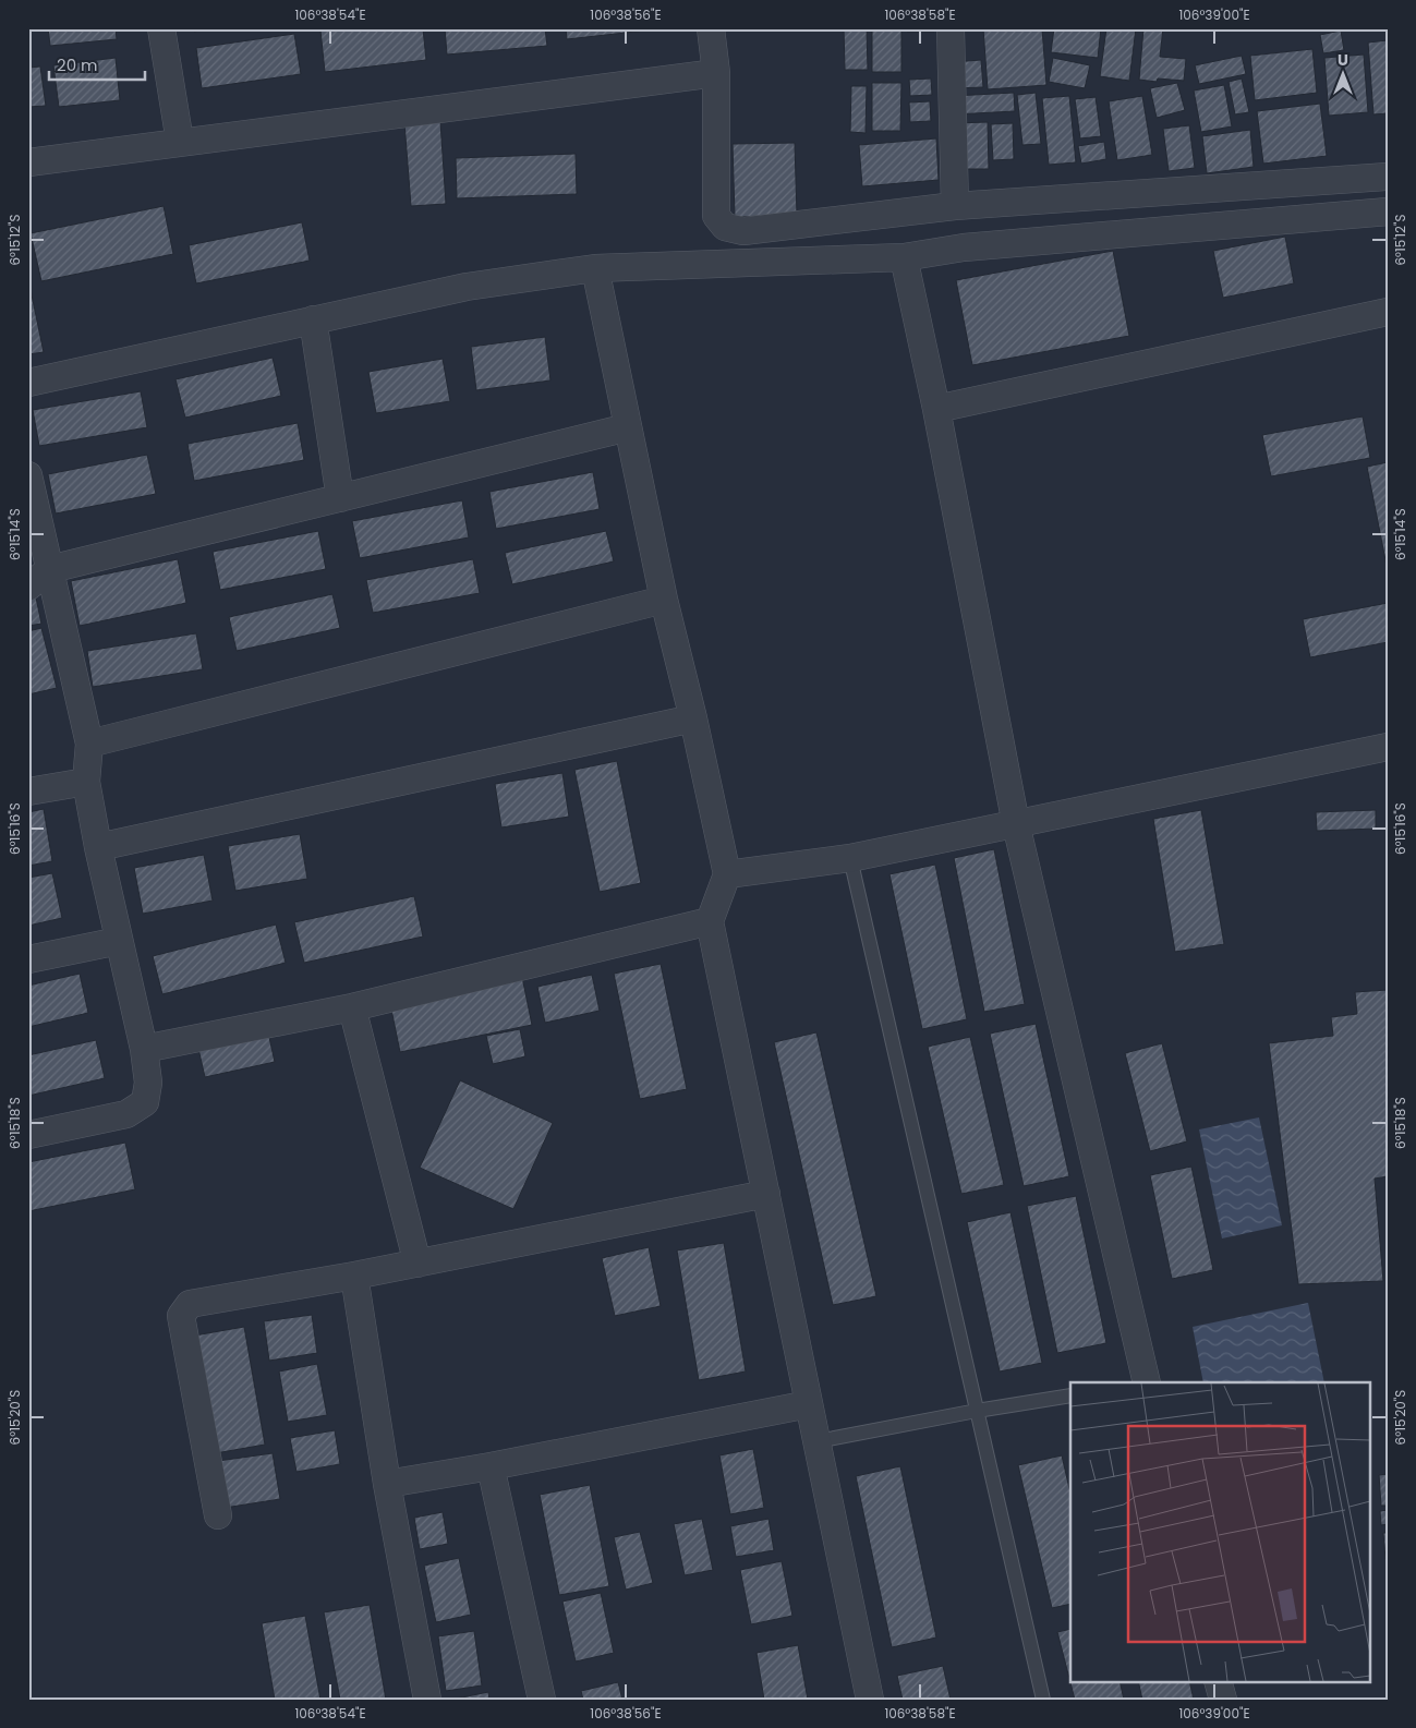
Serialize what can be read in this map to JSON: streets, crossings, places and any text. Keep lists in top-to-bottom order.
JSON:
{
  "scale_bar": "20 m",
  "north": "top",
  "coordinates": [
    "106°38'54\"E",
    "106°38'56\"E",
    "106°38'58\"E",
    "106°39'00\"E",
    "6°15'12\"S",
    "6°15'14\"S",
    "6°15'16\"S",
    "6°15'18\"S",
    "6°15'20\"S"
  ]
}
